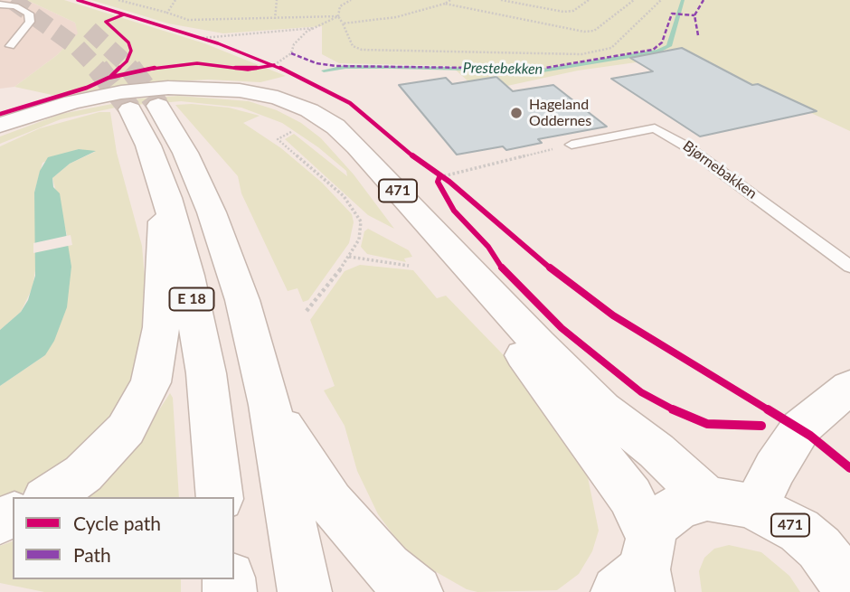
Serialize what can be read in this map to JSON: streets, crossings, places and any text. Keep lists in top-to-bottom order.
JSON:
{
  "streets": {
    "main road": ["471", "E 18"],
    "lane": ["Bjørnebakken"]
  },
  "water": ["Prestebekken"],
  "places": ["Hageland Oddernes"],
  "legend": ["Cycle path", "Path"]
}
